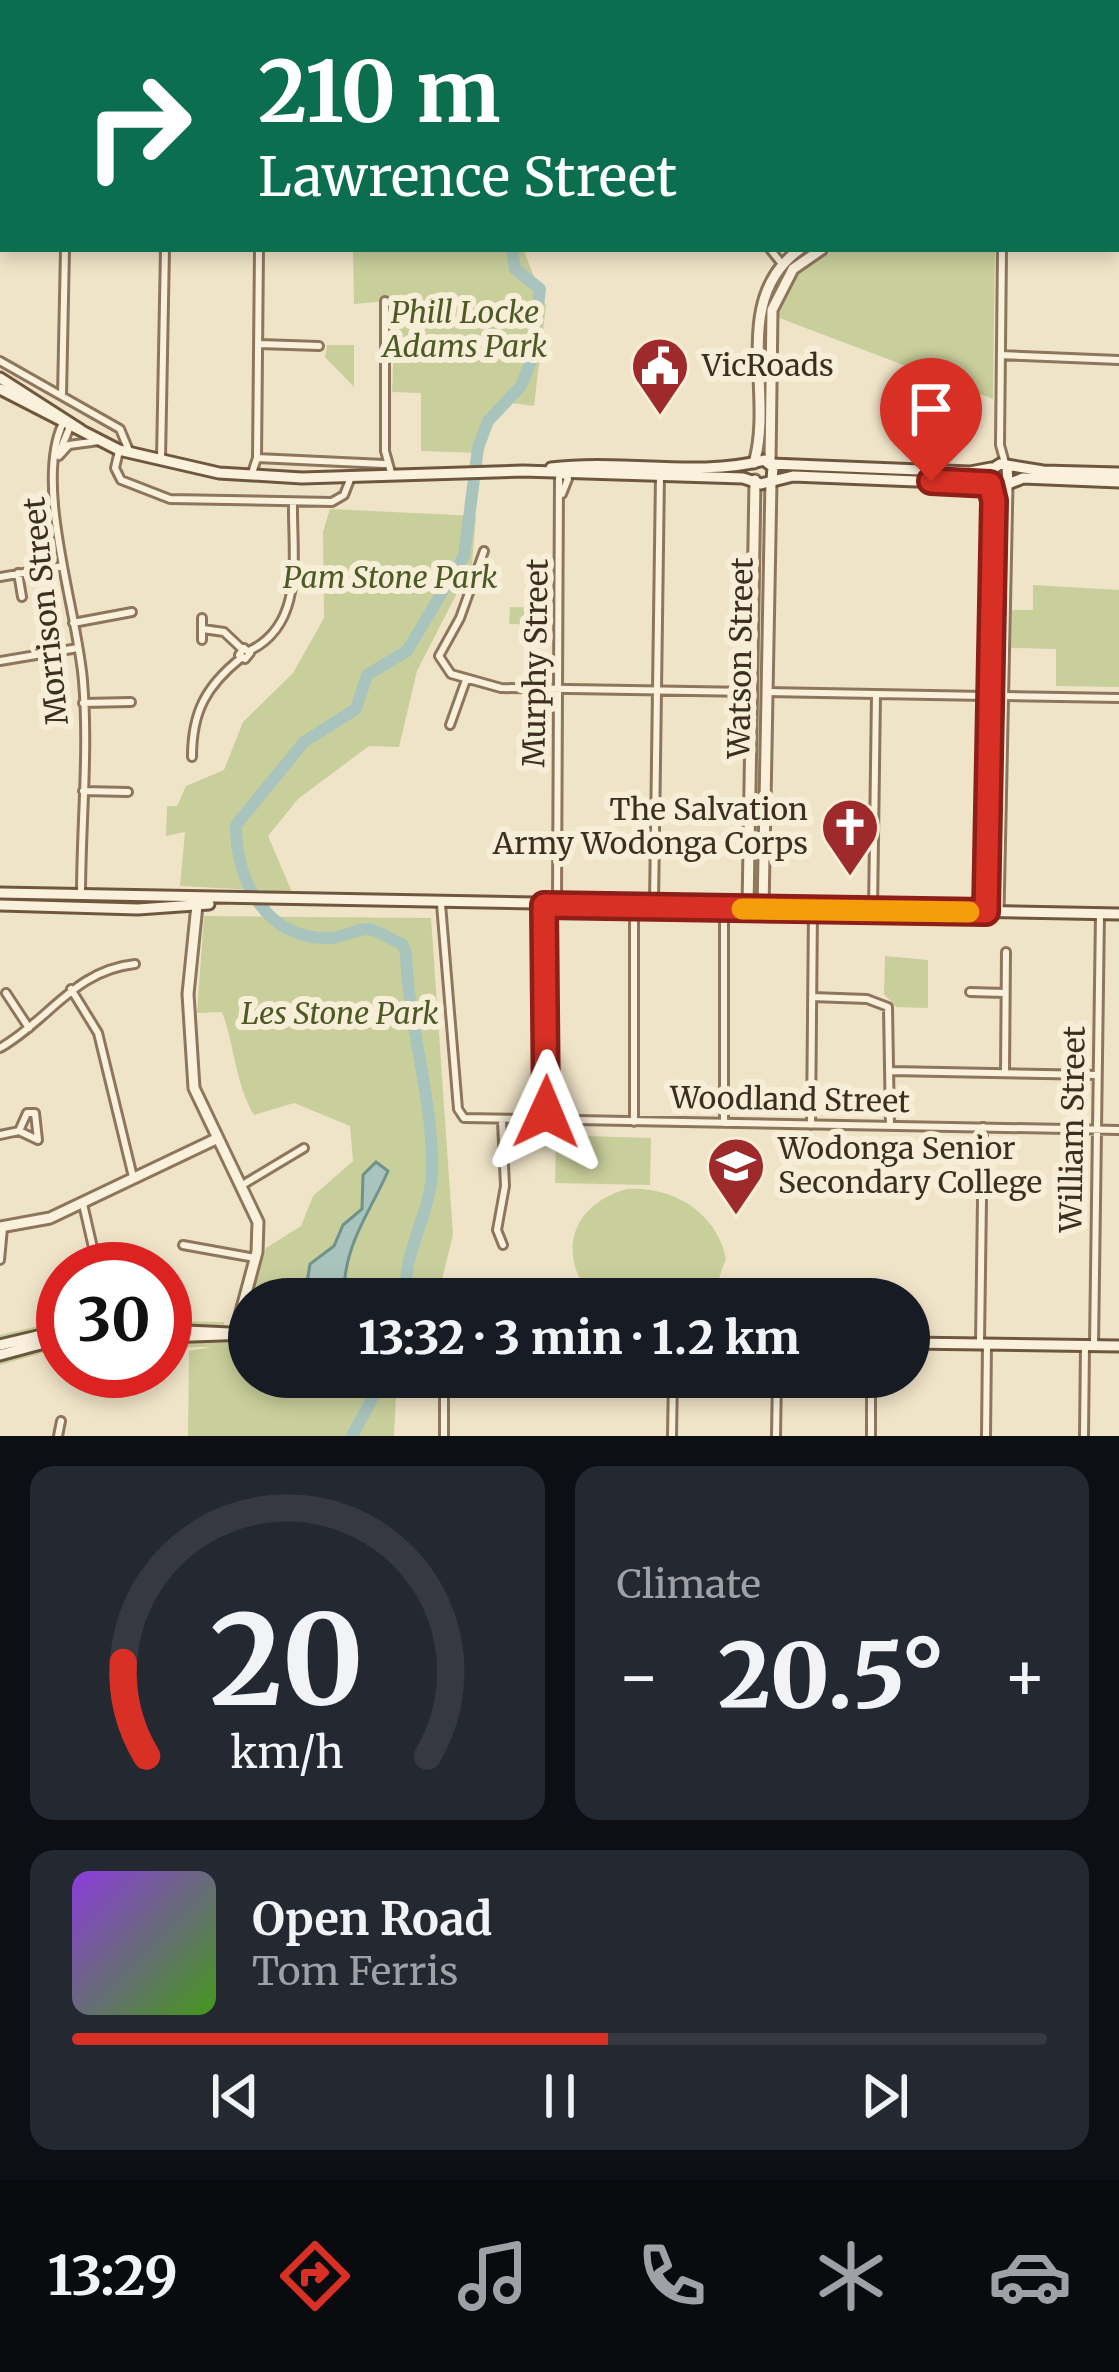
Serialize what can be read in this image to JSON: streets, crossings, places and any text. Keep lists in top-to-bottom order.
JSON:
{
  "streets": {
    "main road": ["Watson Street"],
    "street": [
      "Morrison Street",
      "Murphy Street",
      "Woodland Street",
      "William Street"
    ]
  },
  "crossings": [
    ["Woodland Street", "William Street"]
  ],
  "parks": ["Phill Locke Adams Park", "Pam Stone Park", "Les Stone Park"],
  "places": {
    "public building": ["VicRoads"],
    "church": ["The Salvation Army Wodonga Corps"],
    "school or university": ["Wodonga Senior Secondary College"]
  },
  "page": {
    "turn": ["210 m", "Lawrence Street"],
    "limit": "30",
    "trip": "13:32 · 3 min · 1.2 km",
    "tile": "Climate",
    "heat": ["−", "20.5°", "+"],
    "song": ["Open Road", "Tom Ferris"],
    "tabs": "13:29",
    "gauge": ["20", "km/h"]
  }
}
